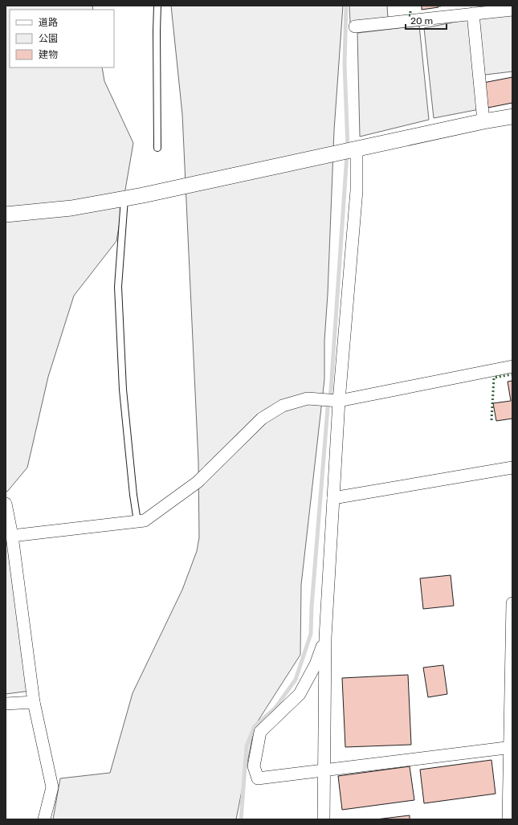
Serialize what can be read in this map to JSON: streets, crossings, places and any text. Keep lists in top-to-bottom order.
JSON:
{
  "legend": ["道路", "公園", "建物"],
  "scale_bar": "20 m"
}
